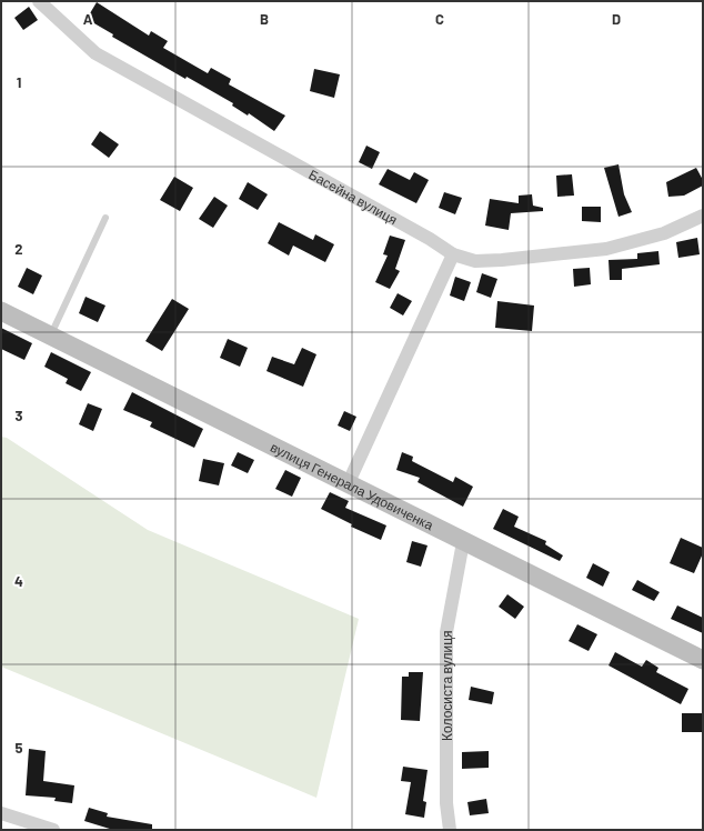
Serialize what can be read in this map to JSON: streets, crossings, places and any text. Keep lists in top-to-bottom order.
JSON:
{
  "streets": {
    "main road": ["вулиця Генерала Удовиченка"],
    "street": ["Басейна вулиця", "Колосиста вулиця"]
  },
  "crossings": [
    ["вулиця Генерала Удовиченка", "Колосиста вулиця"]
  ],
  "grid": {
    "columns": [
      "A",
      "B",
      "C",
      "D"
    ],
    "rows": [
      "1",
      "2",
      "3",
      "4",
      "5"
    ]
  }
}
